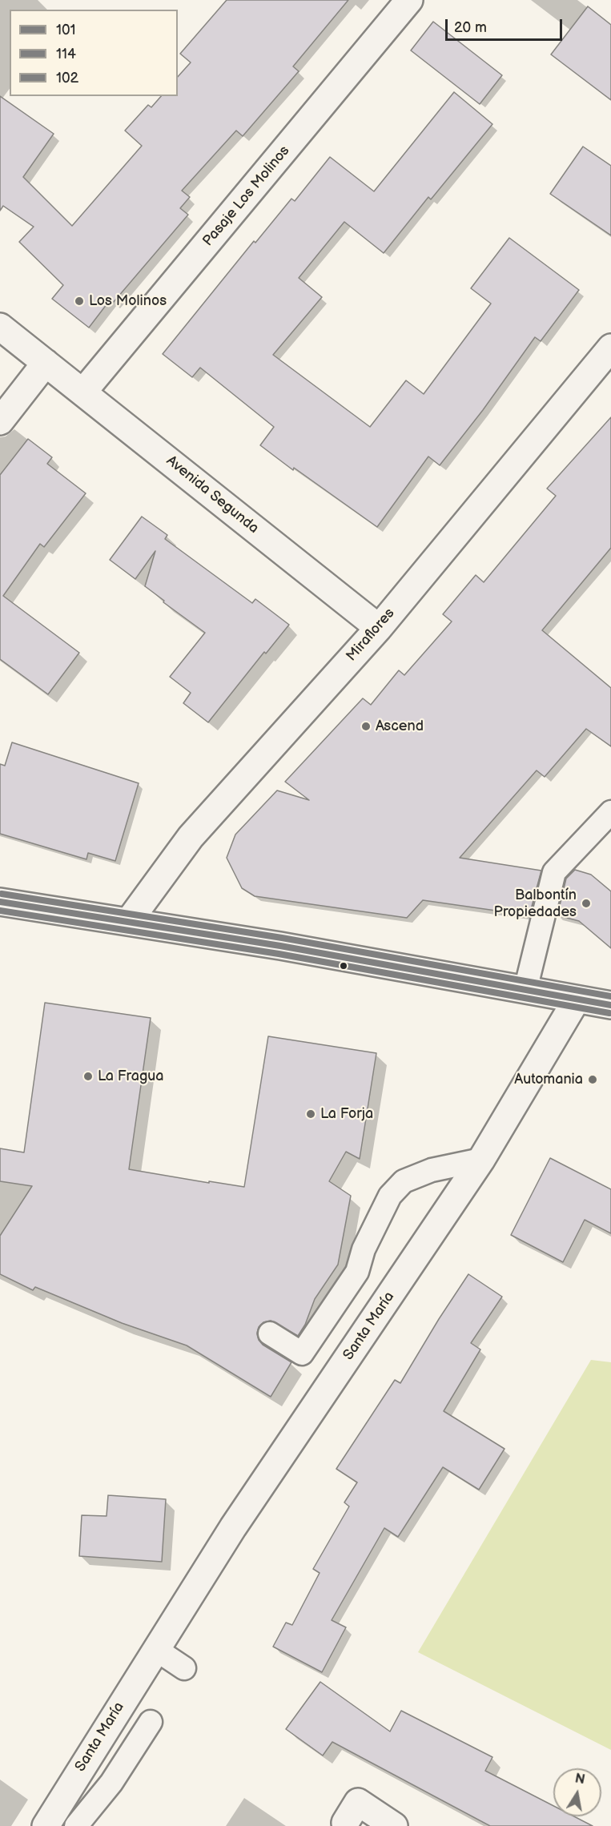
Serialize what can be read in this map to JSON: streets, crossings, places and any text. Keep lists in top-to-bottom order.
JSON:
{
  "streets": {
    "street": [
      "Pasaje Los Molinos",
      "Avenida Segunda",
      "Miraflores",
      "Santa María"
    ]
  },
  "crossings": [
    ["Pasaje Los Molinos", "Avenida Segunda"],
    ["Avenida Segunda", "Miraflores"]
  ],
  "places": [
    "Los Molinos",
    "Ascend",
    "Balbontín Propiedades",
    "La Fragua",
    "Automania",
    "La Forja"
  ],
  "lines": ["transit line 102", "transit line 101", "transit line 114"],
  "legend": ["101", "114", "102"],
  "scale_bar": "20 m",
  "north": "top"
}
